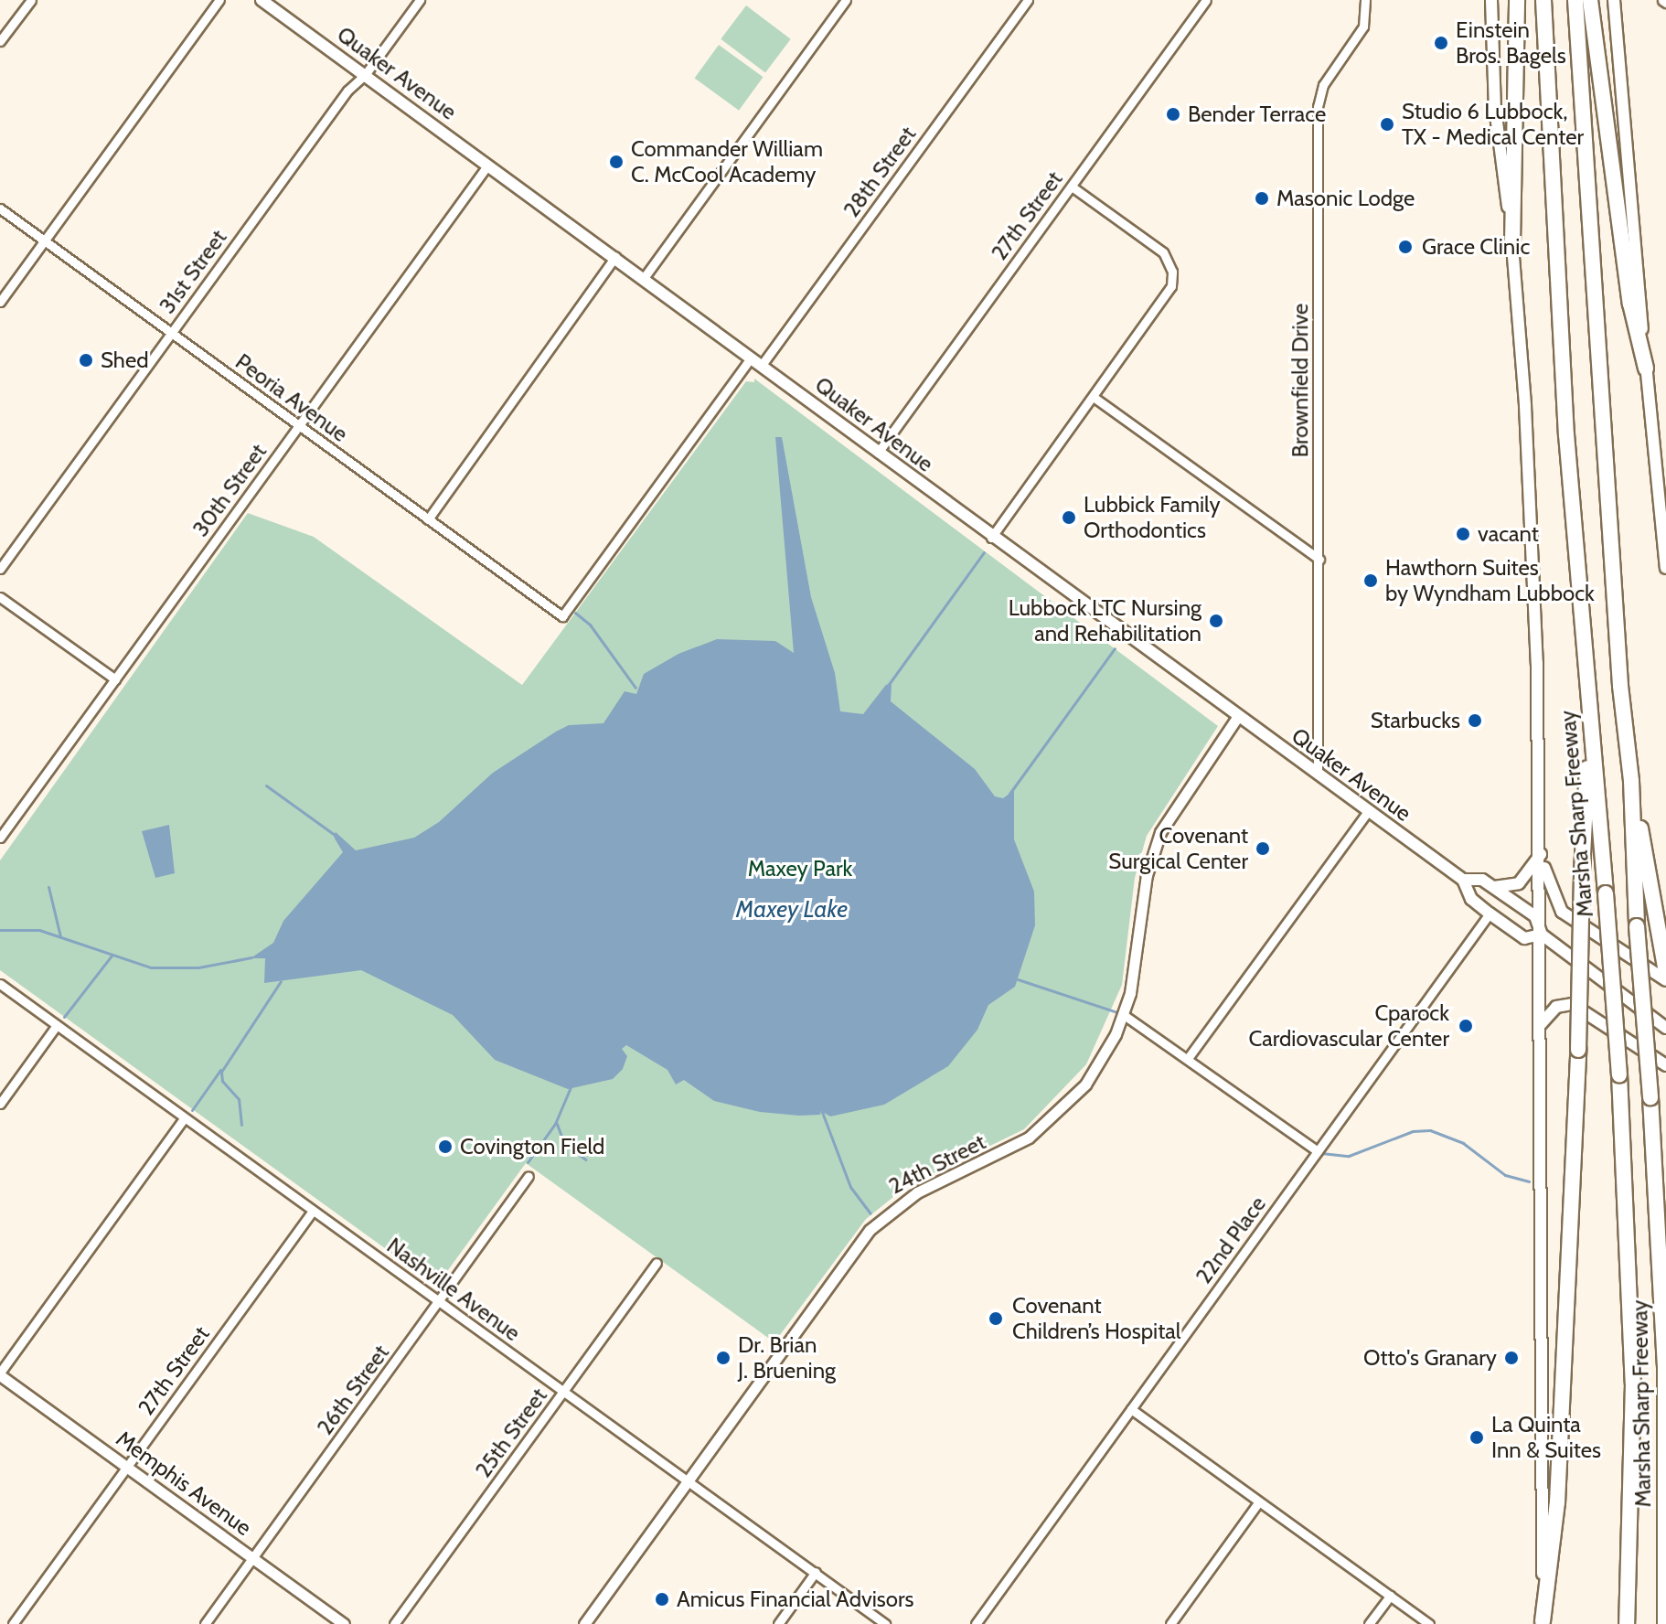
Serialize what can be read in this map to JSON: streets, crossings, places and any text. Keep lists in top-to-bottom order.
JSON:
{
  "streets": {
    "highway": ["Marsha Sharp Freeway"],
    "main road": ["Quaker Avenue"],
    "street": [
      "28th Street",
      "27th Street",
      "31st Street",
      "Brownfield Drive",
      "Peoria Avenue",
      "30th Street",
      "24th Street",
      "22nd Place",
      "Nashville Avenue",
      "26th Street",
      "25th Street",
      "Memphis Avenue"
    ]
  },
  "crossings": [
    ["Quaker Avenue", "28th Street"],
    ["Quaker Avenue", "27th Street"],
    ["Quaker Avenue", "31st Street"],
    ["Quaker Avenue", "Brownfield Drive"],
    ["Quaker Avenue", "Peoria Avenue"],
    ["Quaker Avenue", "30th Street"],
    ["Quaker Avenue", "Marsha Sharp Freeway"],
    ["Quaker Avenue", "24th Street"],
    ["Quaker Avenue", "22nd Place"],
    ["27th Street", "Nashville Avenue"],
    ["27th Street", "Memphis Avenue"],
    ["31st Street", "Peoria Avenue"],
    ["Peoria Avenue", "30th Street"],
    ["24th Street", "Nashville Avenue"],
    ["Nashville Avenue", "26th Street"],
    ["Nashville Avenue", "25th Street"],
    ["26th Street", "Memphis Avenue"]
  ],
  "water": ["Maxey Lake"],
  "parks": ["Maxey Park"],
  "places": [
    "Einstein Bros. Bagels",
    "Bender Terrace",
    "Studio 6 Lubbock, TX - Medical Center",
    "Commander William C. McCool Academy",
    "Masonic Lodge",
    "Grace Clinic",
    "Shed",
    "Lubbick Family Orthodontics",
    "vacant",
    "Hawthorn Suites by Wyndham Lubbock",
    "Lubbock LTC Nursing and Rehabilitation",
    "Starbucks",
    "Covenant Surgical Center",
    "Cparock Cardiovascular Center",
    "Covington Field",
    "Covenant Children’s Hospital",
    "Dr. Brian J. Bruening",
    "Otto's Granary",
    "La Quinta Inn & Suites",
    "Amicus Financial Advisors"
  ]
}
